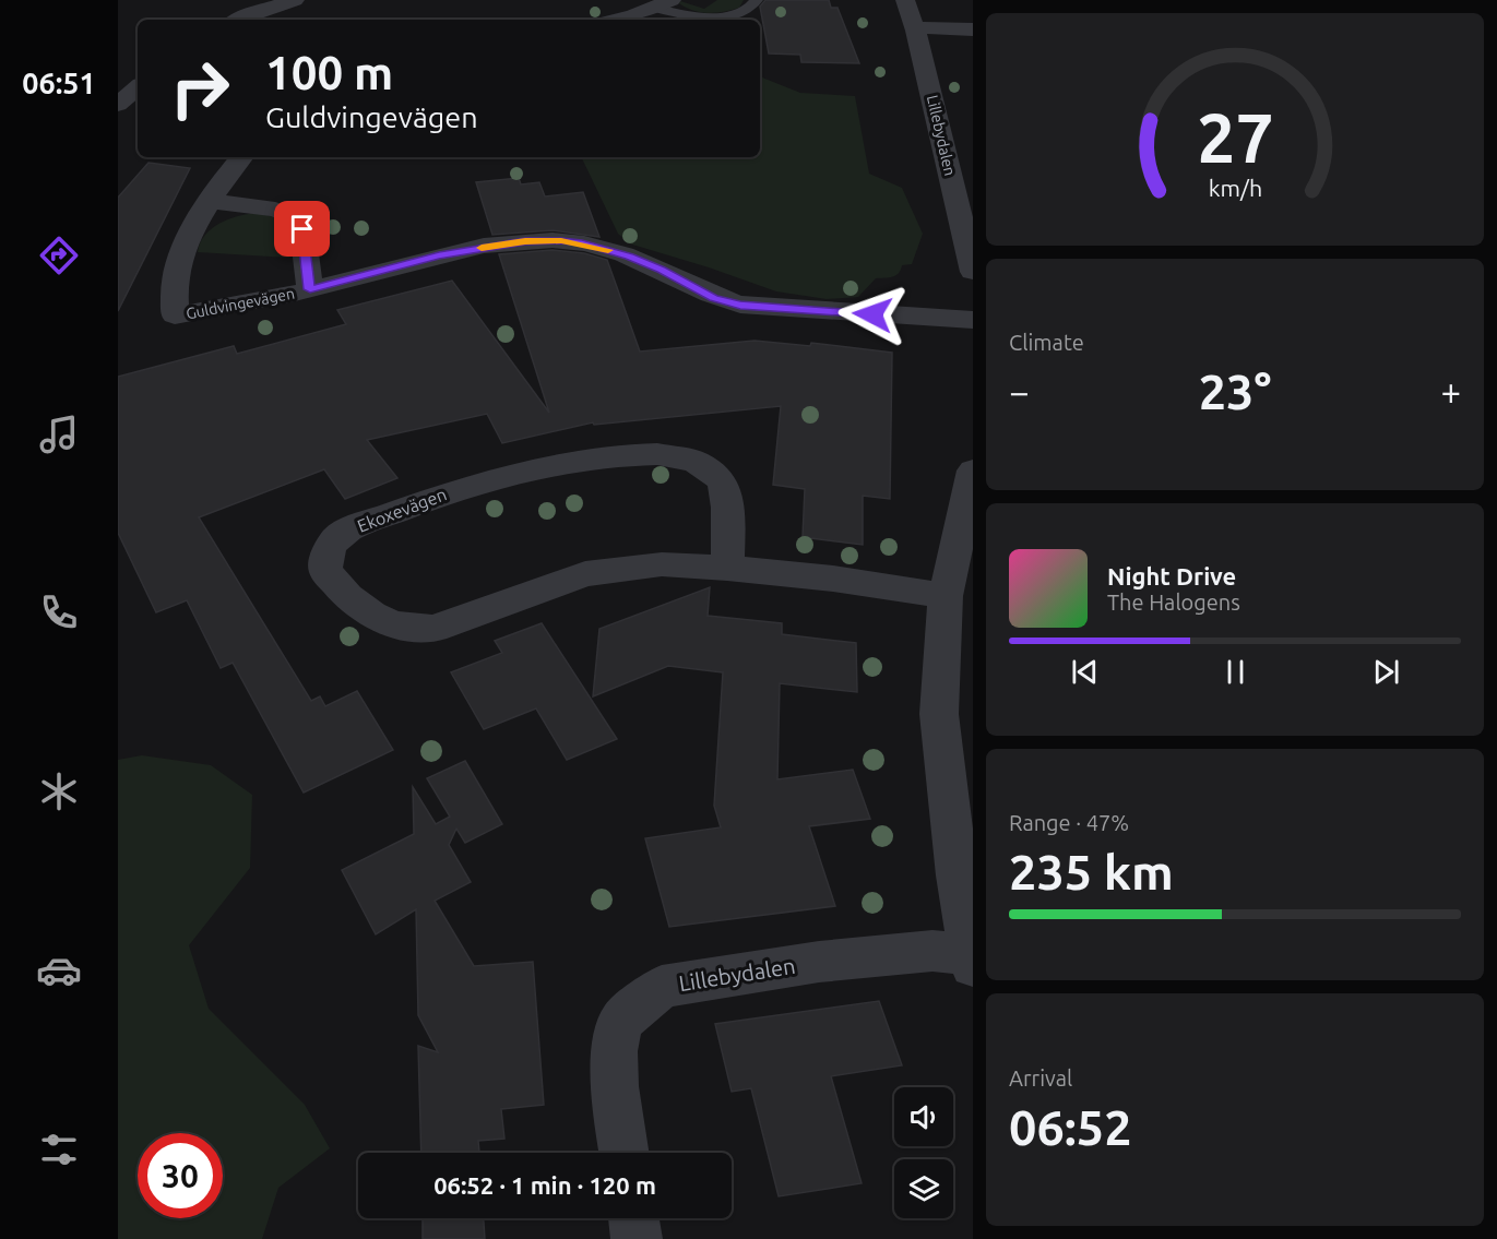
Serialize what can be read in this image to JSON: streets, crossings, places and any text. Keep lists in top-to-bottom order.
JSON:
{
  "streets": {
    "street": ["Lillebydalen", "Guldvingevägen", "Ekoxevägen"]
  },
  "crossings": [
    ["Lillebydalen", "Ekoxevägen"]
  ],
  "page": {
    "tabs": "06:51",
    "turn": ["100 m", "Guldvingevägen"],
    "tile": [
      "Climate",
      ["Range · 47%", "235 km"],
      ["Arrival", "06:52"]
    ],
    "heat": ["−", "23°", "+"],
    "song": ["Night Drive", "The Halogens"],
    "limit": "30",
    "trip": "06:52 · 1 min · 120 m",
    "gauge": ["27", "km/h"]
  }
}
